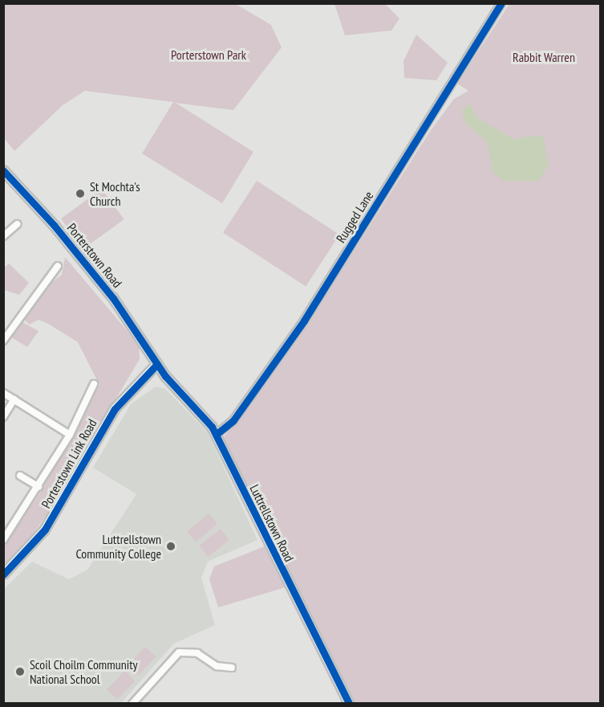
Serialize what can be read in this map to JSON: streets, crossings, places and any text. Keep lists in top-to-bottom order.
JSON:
{
  "streets": {
    "street": [
      "Rugged Lane",
      "Porterstown Road",
      "Porterstown Link Road",
      "Luttrellstown Road"
    ]
  },
  "crossings": [
    ["Rugged Lane", "Luttrellstown Road"],
    ["Porterstown Road", "Porterstown Link Road"],
    ["Porterstown Road", "Luttrellstown Road"],
    ["Porterstown Link Road", "Luttrellstown Road"]
  ],
  "parks": ["Porterstown Park", "Rabbit Warren"],
  "places": ["St Mochta's Church", "Luttrellstown Community College", "Scoil Choilm Community National School"]
}
